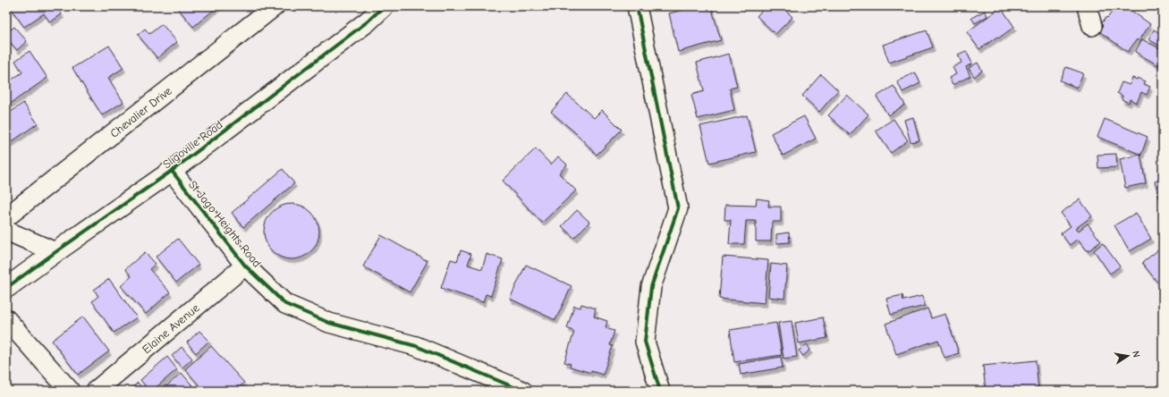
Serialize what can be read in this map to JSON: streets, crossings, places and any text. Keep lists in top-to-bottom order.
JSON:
{
  "streets": {
    "street": [
      "Chevalier Drive",
      "Sligoville Road",
      "St Jago Heights Road",
      "Elaine Avenue"
    ]
  },
  "crossings": [
    ["Sligoville Road", "St Jago Heights Road"],
    ["St Jago Heights Road", "Elaine Avenue"]
  ],
  "north": "right"
}
